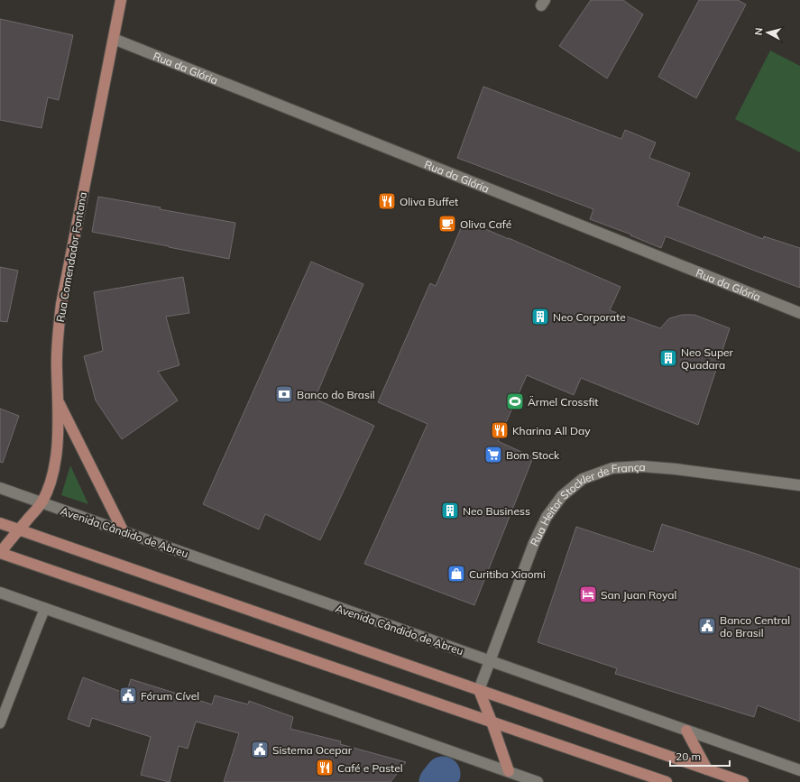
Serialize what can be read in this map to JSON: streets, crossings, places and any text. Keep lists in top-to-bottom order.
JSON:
{
  "streets": {
    "main road": ["Rua Comendador Fontana"],
    "street": ["Rua da Glória", "Rua Heitor Stockler de França", "Avenida Cândido de Abreu"]
  },
  "crossings": [
    ["Rua da Glória", "Rua Comendador Fontana"],
    ["Rua Comendador Fontana", "Avenida Cândido de Abreu"],
    ["Rua Heitor Stockler de França", "Avenida Cândido de Abreu"]
  ],
  "places": {
    "restaurant": ["Oliva Buffet", "Kharina All Day", "Café e Pastel"],
    "cafe": ["Oliva Café"],
    "building": ["Neo Corporate", "Neo Super Quadara", "Neo Business"],
    "bank": ["Banco do Brasil"],
    "sports": ["Ärmel Crossfit"],
    "supermarket": ["Bom Stock"],
    "shop": ["Curitiba Xiaomi"],
    "hotel": ["San Juan Royal"],
    "public building": ["Banco Central do Brasil", "Fórum Cível", "Sistema Ocepar"]
  },
  "scale_bar": "20 m",
  "north": "left"
}
